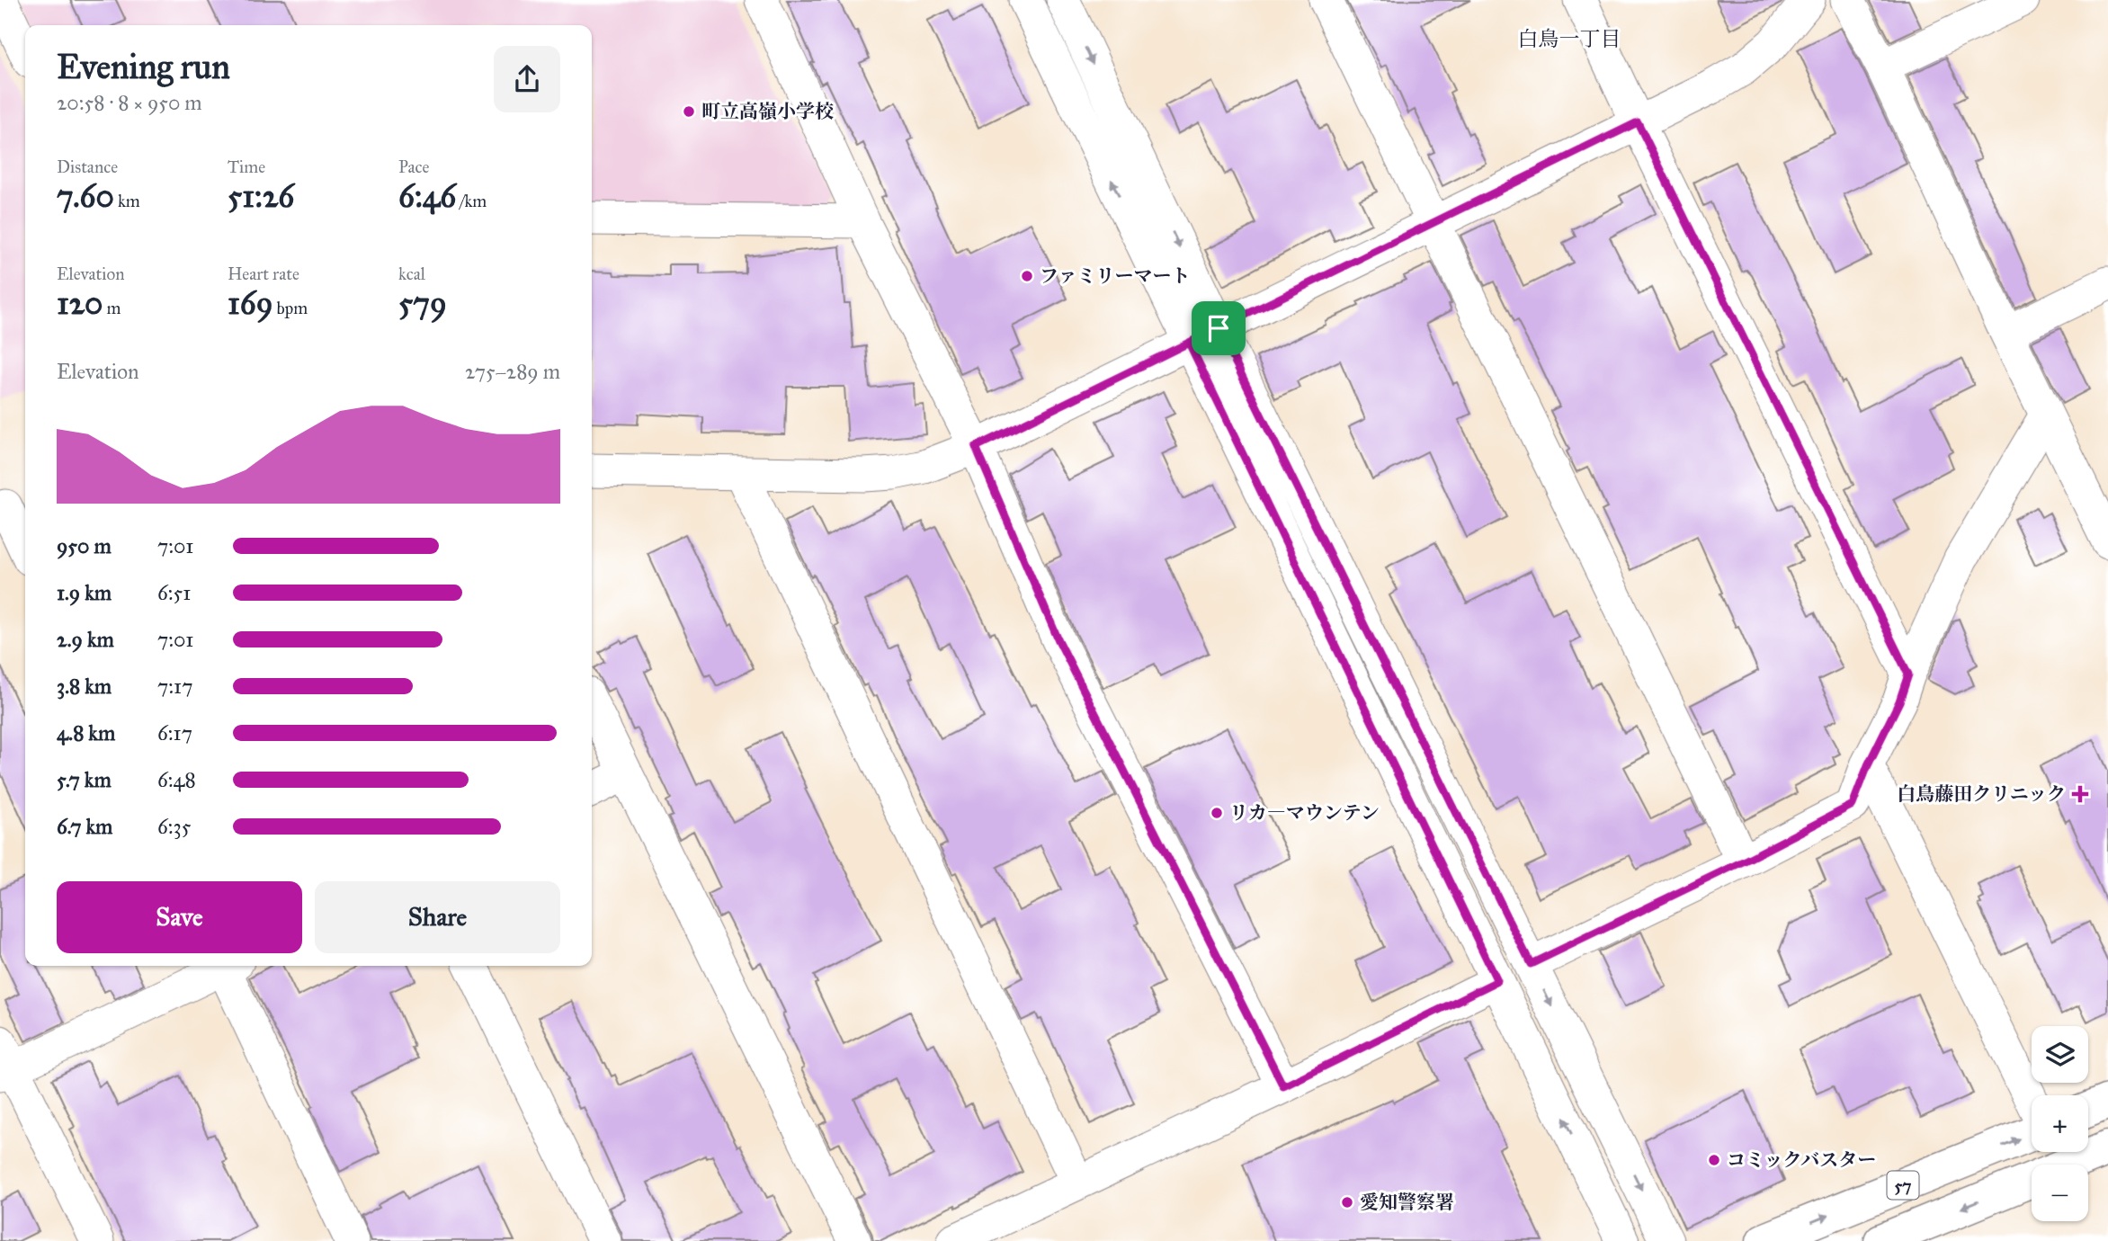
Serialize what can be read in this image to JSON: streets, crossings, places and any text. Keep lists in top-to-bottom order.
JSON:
{
  "streets": {
    "main road": ["57"]
  },
  "districts": ["白鳥一丁目"],
  "places": {
    "other": [
      "町立高嶺小学校",
      "ファミリーマート",
      "リカ―マウンテン",
      "コミックバスター",
      "愛知警察署"
    ],
    "health": ["白鳥藤田クリニック"]
  },
  "page": {
    "heading": ["Evening run", "20:58 · 8 × 950 m"],
    "stats": [
      ["Distance", "7.60 km"],
      ["Time", "51:26"],
      ["Pace", "6:46 /km"],
      ["Elevation", "120 m"],
      ["Heart rate", "169 bpm"],
      ["kcal", "579"]
    ],
    "chart": ["Elevation", "275–289 m"],
    "list": [
      {
        "name": "950 m",
        "note": "7:01"
      },
      {
        "name": "1.9 km",
        "note": "6:51"
      },
      {
        "name": "2.9 km",
        "note": "7:01"
      },
      {
        "name": "3.8 km",
        "note": "7:17"
      },
      {
        "name": "4.8 km",
        "note": "6:17"
      },
      {
        "name": "5.7 km",
        "note": "6:48"
      },
      {
        "name": "6.7 km",
        "note": "6:35"
      }
    ],
    "buttons": ["Save", "Share"],
    "map_buttons": ["+", "−"]
  }
}
